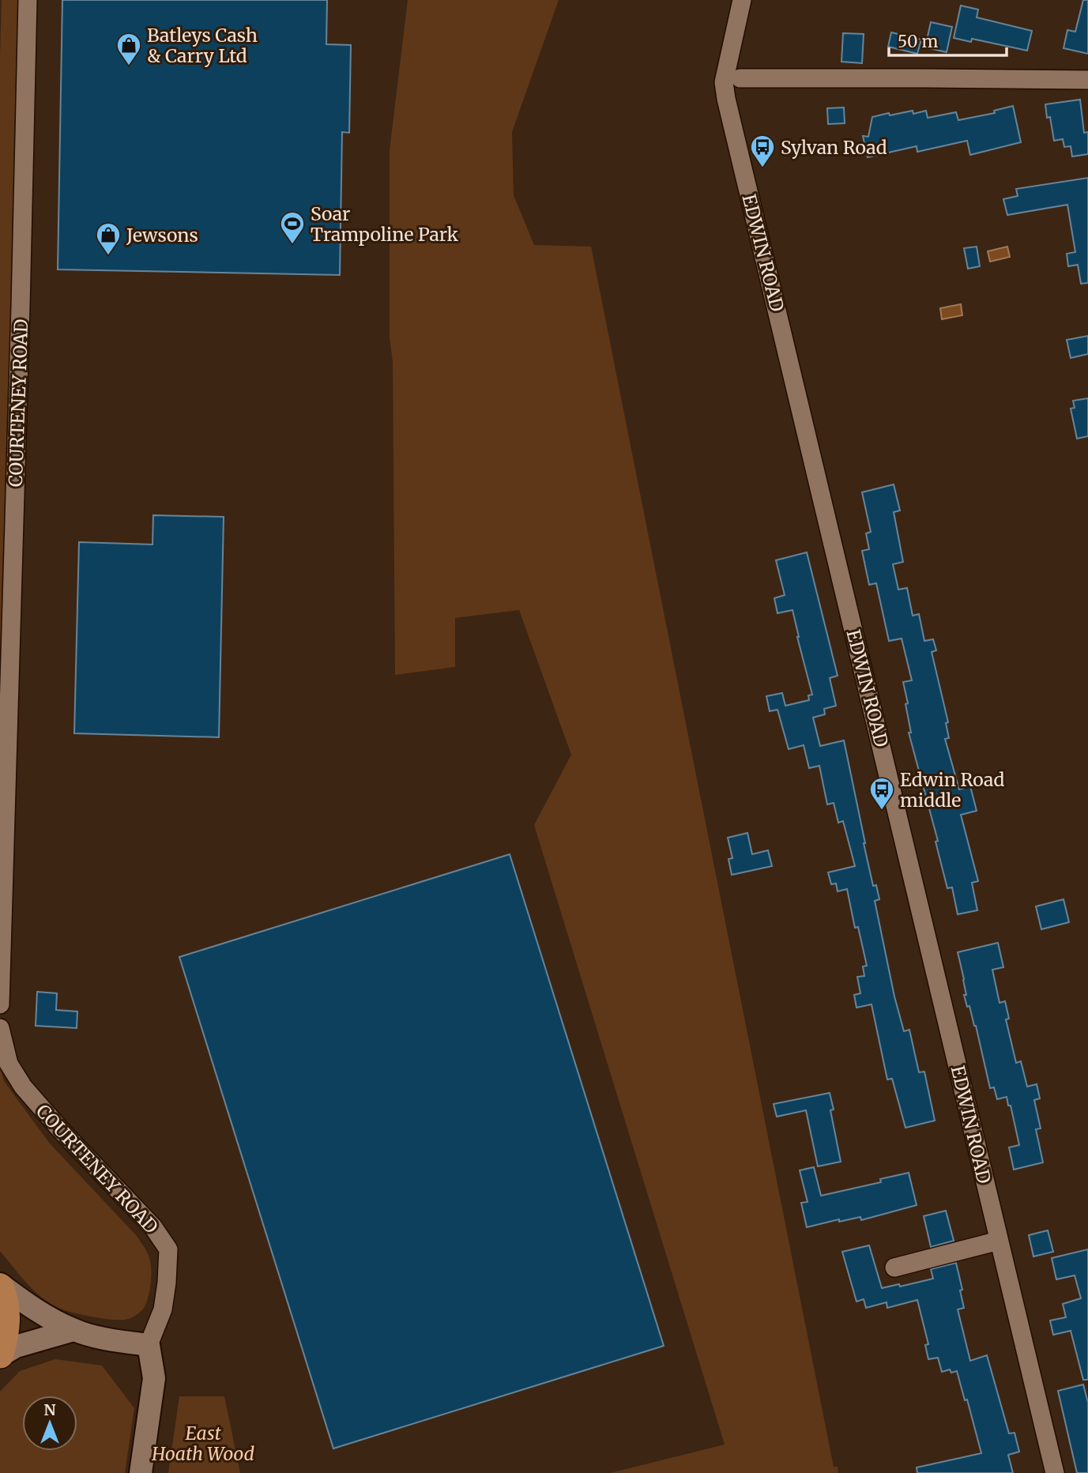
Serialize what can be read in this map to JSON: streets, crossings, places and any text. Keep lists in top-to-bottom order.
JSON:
{
  "streets": {
    "street": ["EDWIN ROAD", "COURTENEY ROAD"]
  },
  "parks": ["East Hoath Wood"],
  "places": {
    "shop": ["Batleys Cash & Carry Ltd", "Jewsons"],
    "bus stop": ["Sylvan Road", "Edwin Road middle"],
    "sports": ["Soar Trampoline Park"]
  },
  "scale_bar": "50 m",
  "north": "top"
}
